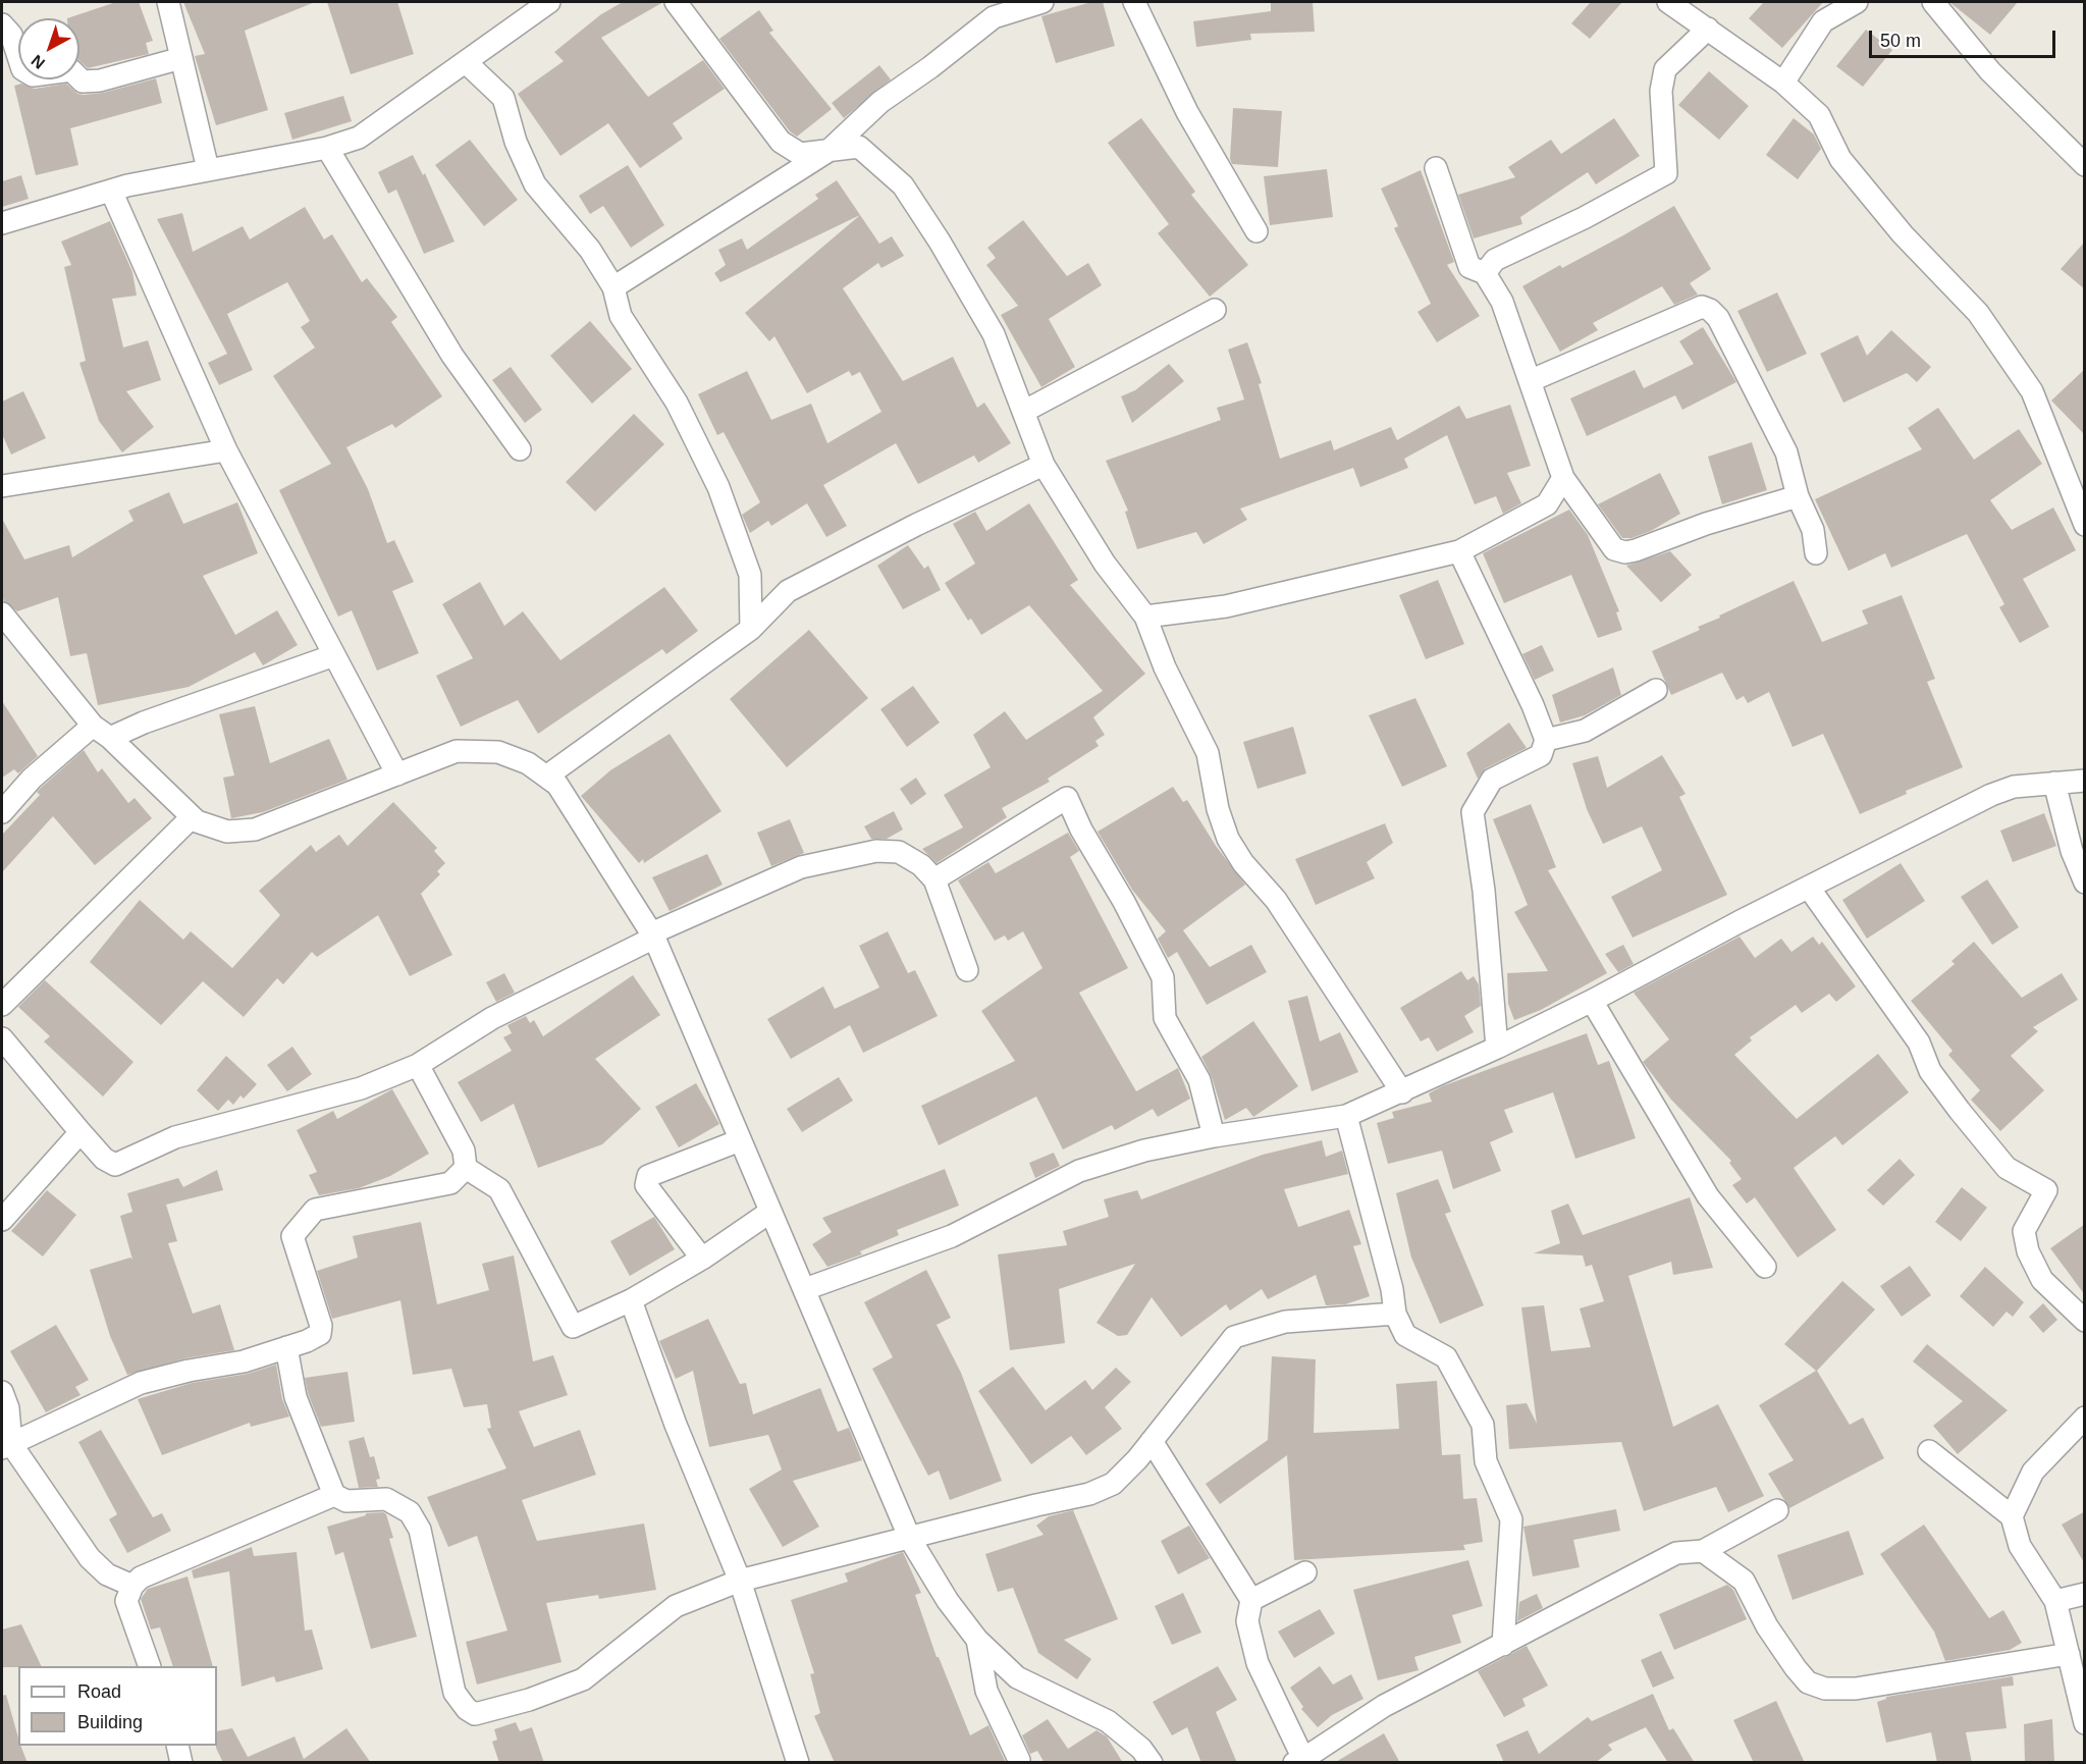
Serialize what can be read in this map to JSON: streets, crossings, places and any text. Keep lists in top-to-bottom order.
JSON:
{
  "legend": ["Road", "Building"],
  "scale_bar": "50 m",
  "north": "bottom left"
}
